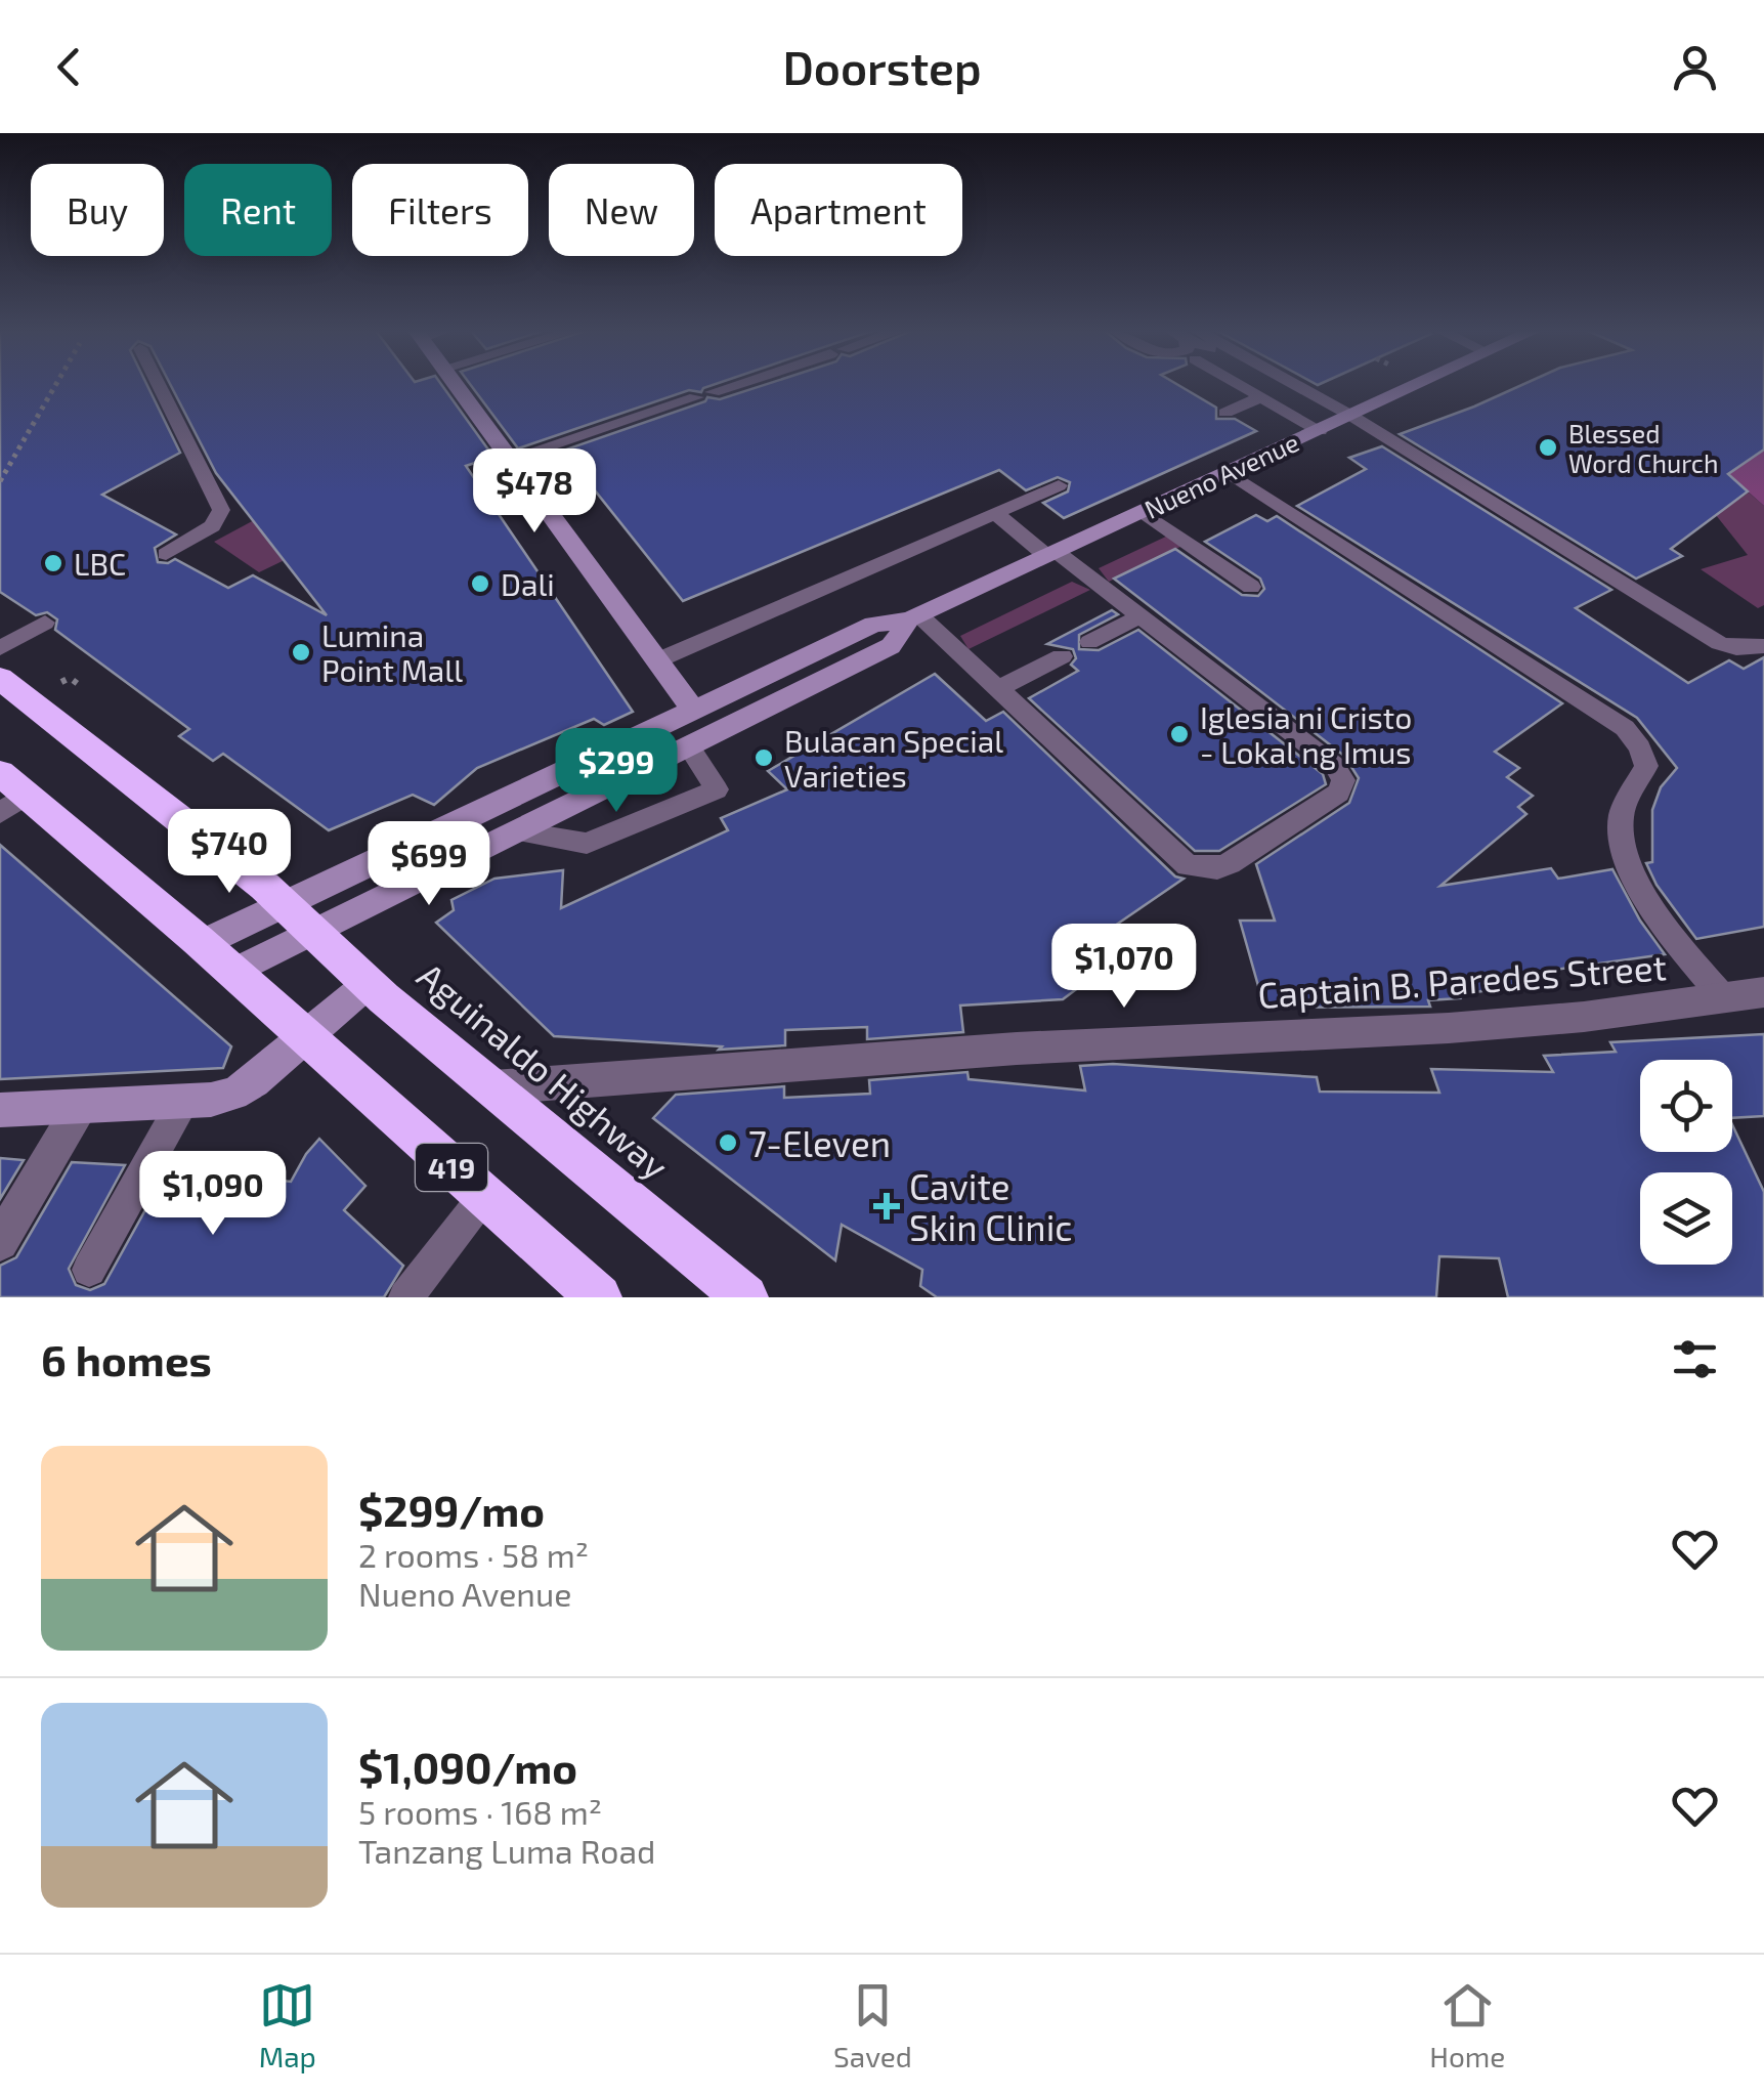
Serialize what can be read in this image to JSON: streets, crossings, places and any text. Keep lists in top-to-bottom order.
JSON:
{
  "streets": {
    "highway": ["Aguinaldo Highway", "419"],
    "main road": ["Nueno Avenue"],
    "street": ["Captain B. Paredes Street"]
  },
  "crossings": [
    ["Nueno Avenue", "Aguinaldo Highway"],
    ["Nueno Avenue", "419"],
    ["Captain B. Paredes Street", "Aguinaldo Highway"]
  ],
  "places": {
    "other": [
      "Blessed Word Church",
      "LBC",
      "Dali",
      "Lumina Point Mall",
      "Iglesia ni Cristo - Lokal ng Imus",
      "Bulacan Special Varieties",
      "7-Eleven"
    ],
    "health": ["Cavite Skin Clinic"]
  },
  "page": {
    "header": "Doorstep",
    "chip": [
      "Buy",
      "Rent",
      "Filters",
      "New",
      "Apartment"
    ],
    "price": [
      "$478",
      "$299",
      "$740",
      "$699",
      "$1,070",
      "$1,090"
    ],
    "heading": "6 homes",
    "list": [
      {
        "name": "$299/mo",
        "note": "2 rooms · 58 m² · Nueno Avenue"
      },
      {
        "name": "$1,090/mo",
        "note": "5 rooms · 168 m² · Tanzang Luma Road"
      }
    ],
    "tabs": ["Map", "Saved", "Home"]
  }
}
